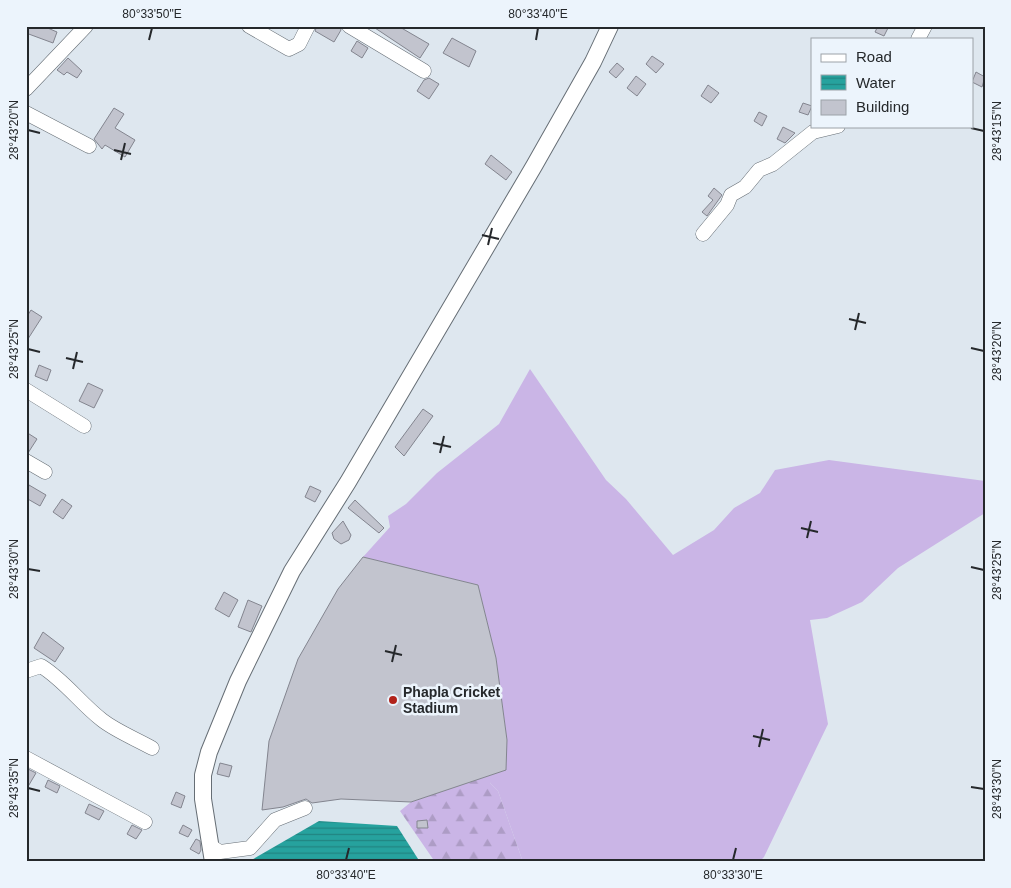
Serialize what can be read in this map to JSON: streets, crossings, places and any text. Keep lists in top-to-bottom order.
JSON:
{
  "places": ["Phapla Cricket Stadium"],
  "legend": ["Road", "Water", "Building"],
  "coordinates": [
    "80°33'50\"E",
    "80°33'40\"E",
    "28°43'20\"N",
    "28°43'15\"N",
    "28°43'25\"N",
    "28°43'30\"N",
    "28°43'35\"N",
    "80°33'30\"E"
  ]
}
